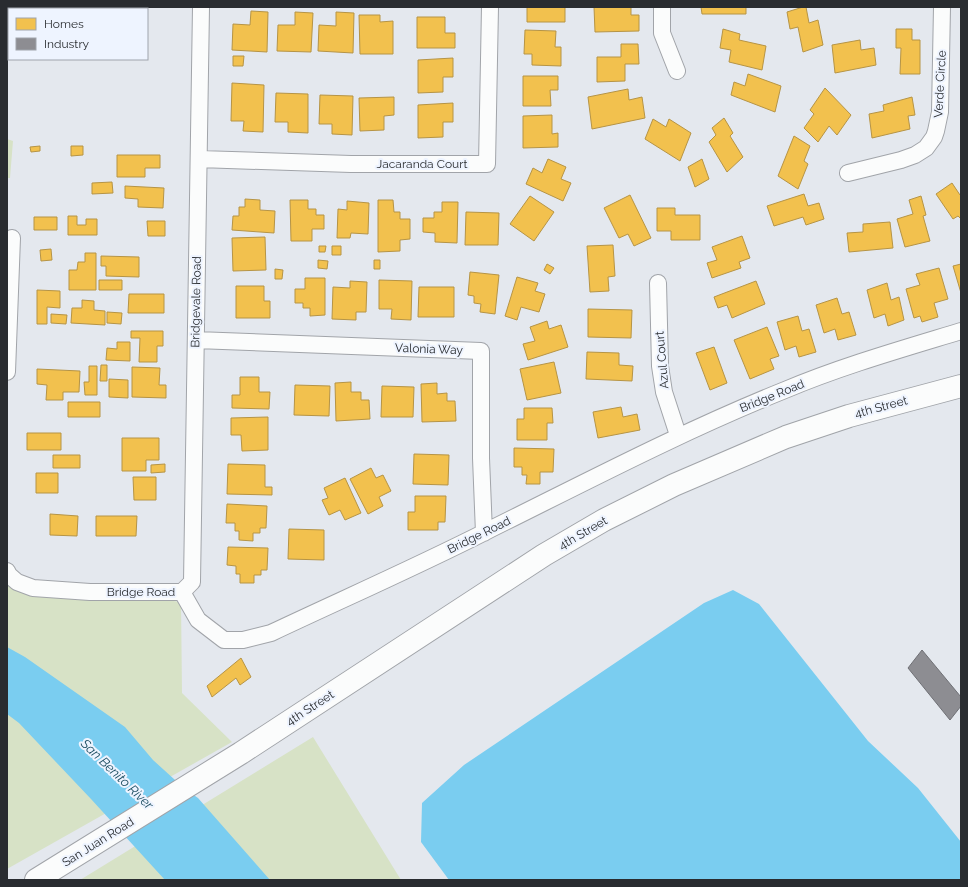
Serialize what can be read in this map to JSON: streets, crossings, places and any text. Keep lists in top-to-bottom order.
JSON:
{
  "streets": {
    "main road": ["4th Street", "San Juan Road"],
    "street": [
      "Verde Circle",
      "Jacaranda Court",
      "Bridgevale Road",
      "Valonia Way",
      "Azul Court",
      "Bridge Road"
    ]
  },
  "crossings": [
    ["Jacaranda Court", "Bridgevale Road"],
    ["Bridgevale Road", "Valonia Way"],
    ["Bridgevale Road", "Bridge Road"],
    ["Valonia Way", "Bridge Road"],
    ["Azul Court", "Bridge Road"],
    ["4th Street", "San Juan Road"]
  ],
  "water": ["San Benito River"],
  "legend": ["Homes", "Industry"]
}
